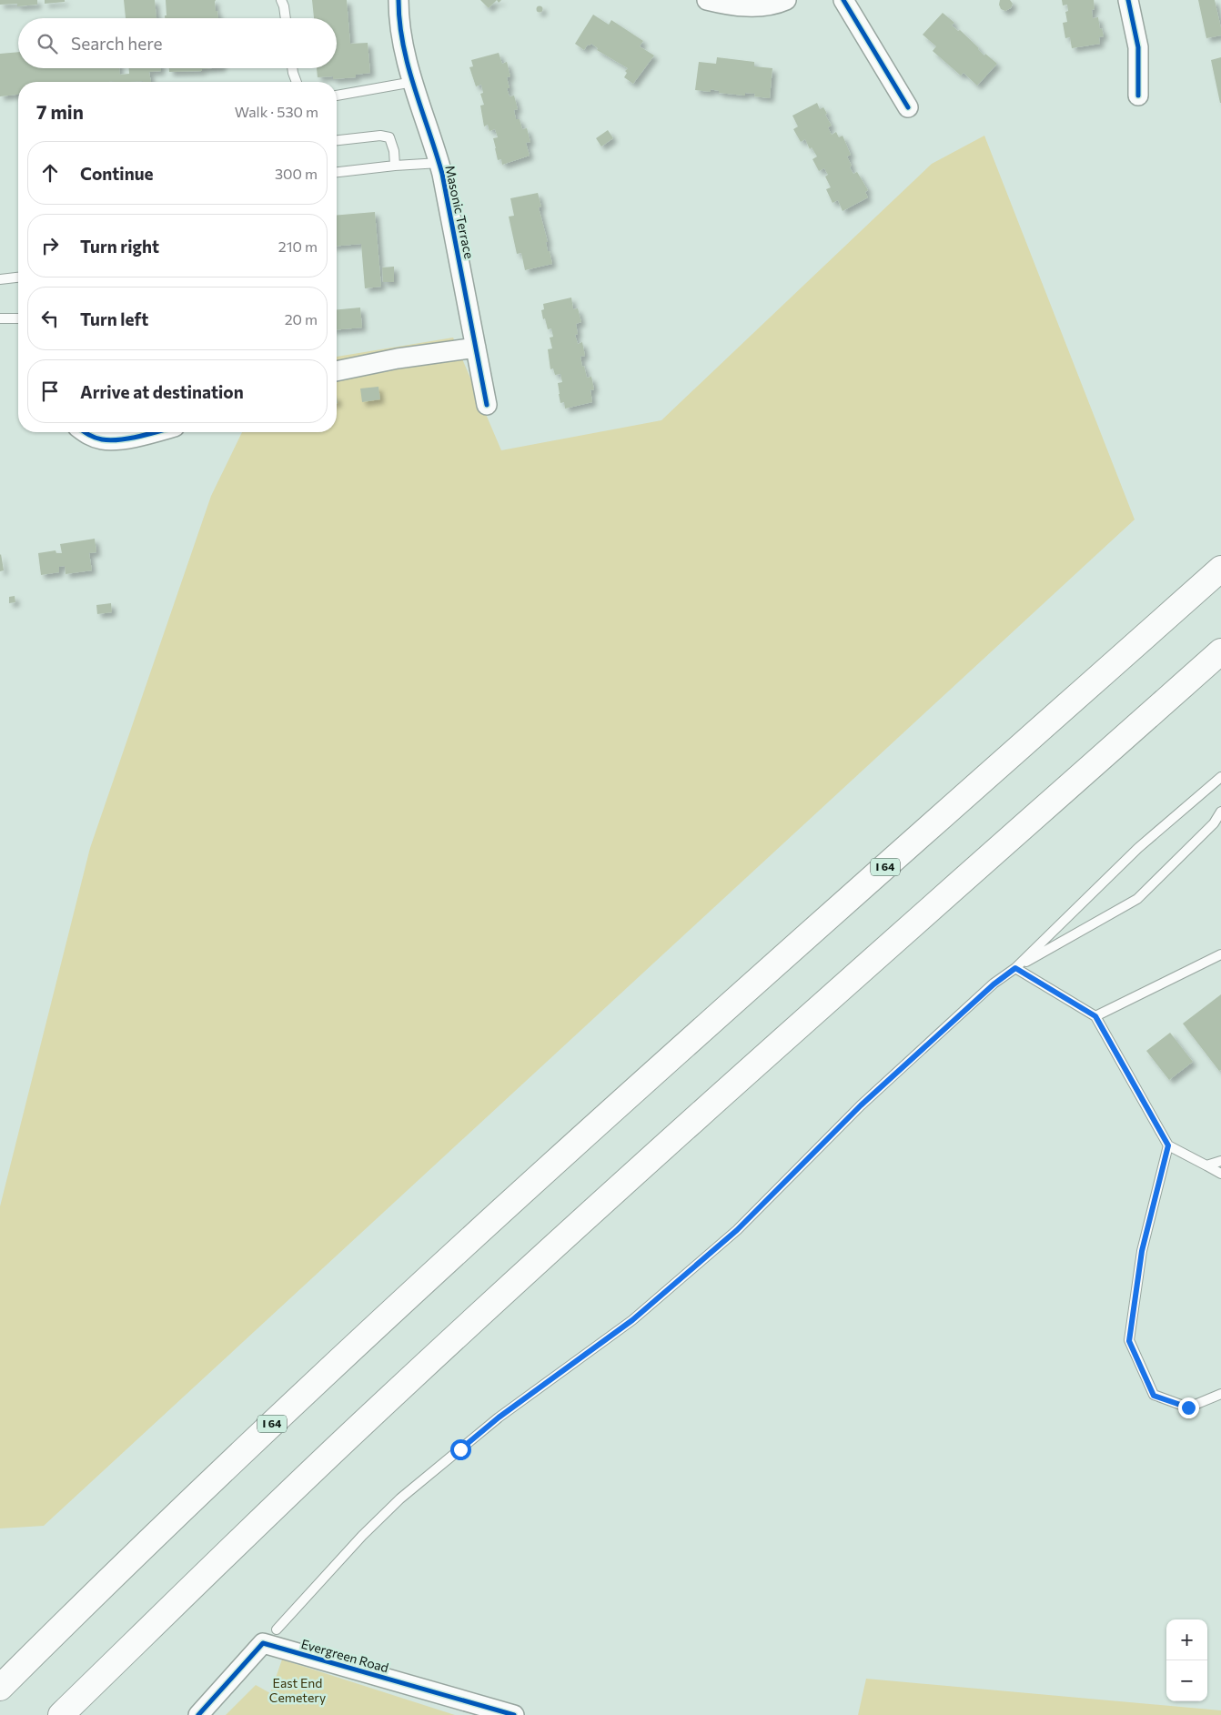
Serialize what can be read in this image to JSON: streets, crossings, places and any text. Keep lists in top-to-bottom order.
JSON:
{
  "streets": {
    "highway": ["I 64"],
    "street": ["Masonic Terrace", "Evergreen Road"]
  },
  "parks": ["East End Cemetery"],
  "page": {
    "search": "Search here",
    "heading": ["7 min", "Walk · 530 m"],
    "list": [
      ["Continue", "300 m"],
      ["Turn right", "210 m"],
      ["Turn left", "20 m"],
      "Arrive at destination"
    ],
    "map_buttons": ["+", "−"]
  }
}
